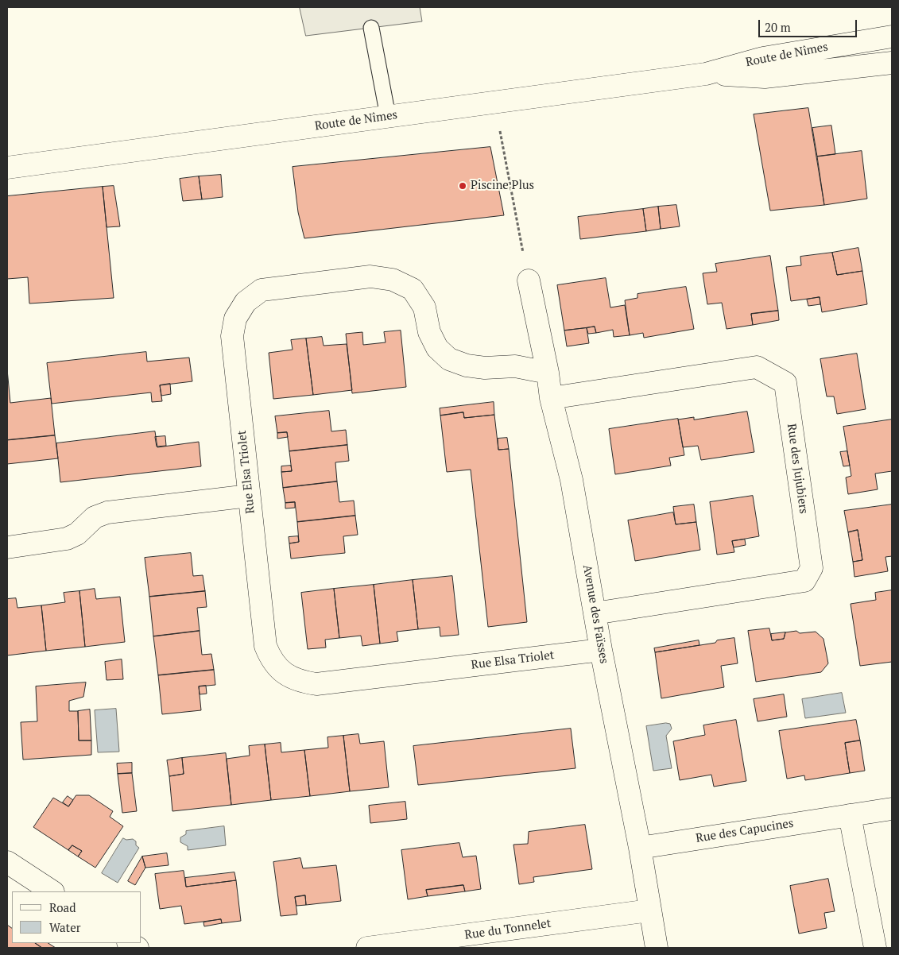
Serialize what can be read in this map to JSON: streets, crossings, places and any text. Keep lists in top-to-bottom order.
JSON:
{
  "streets": {
    "street": [
      "Route de Nîmes",
      "Rue des Jujubiers",
      "Rue Elsa Triolet",
      "Avenue des Faïsses",
      "Rue des Capucines",
      "Rue du Tonnelet"
    ]
  },
  "crossings": [
    ["Rue des Jujubiers", "Avenue des Faïsses"],
    ["Rue Elsa Triolet", "Avenue des Faïsses"],
    ["Avenue des Faïsses", "Rue des Capucines"],
    ["Avenue des Faïsses", "Rue du Tonnelet"]
  ],
  "places": ["Piscine Plus"],
  "legend": ["Road", "Water"],
  "scale_bar": "20 m"
}
